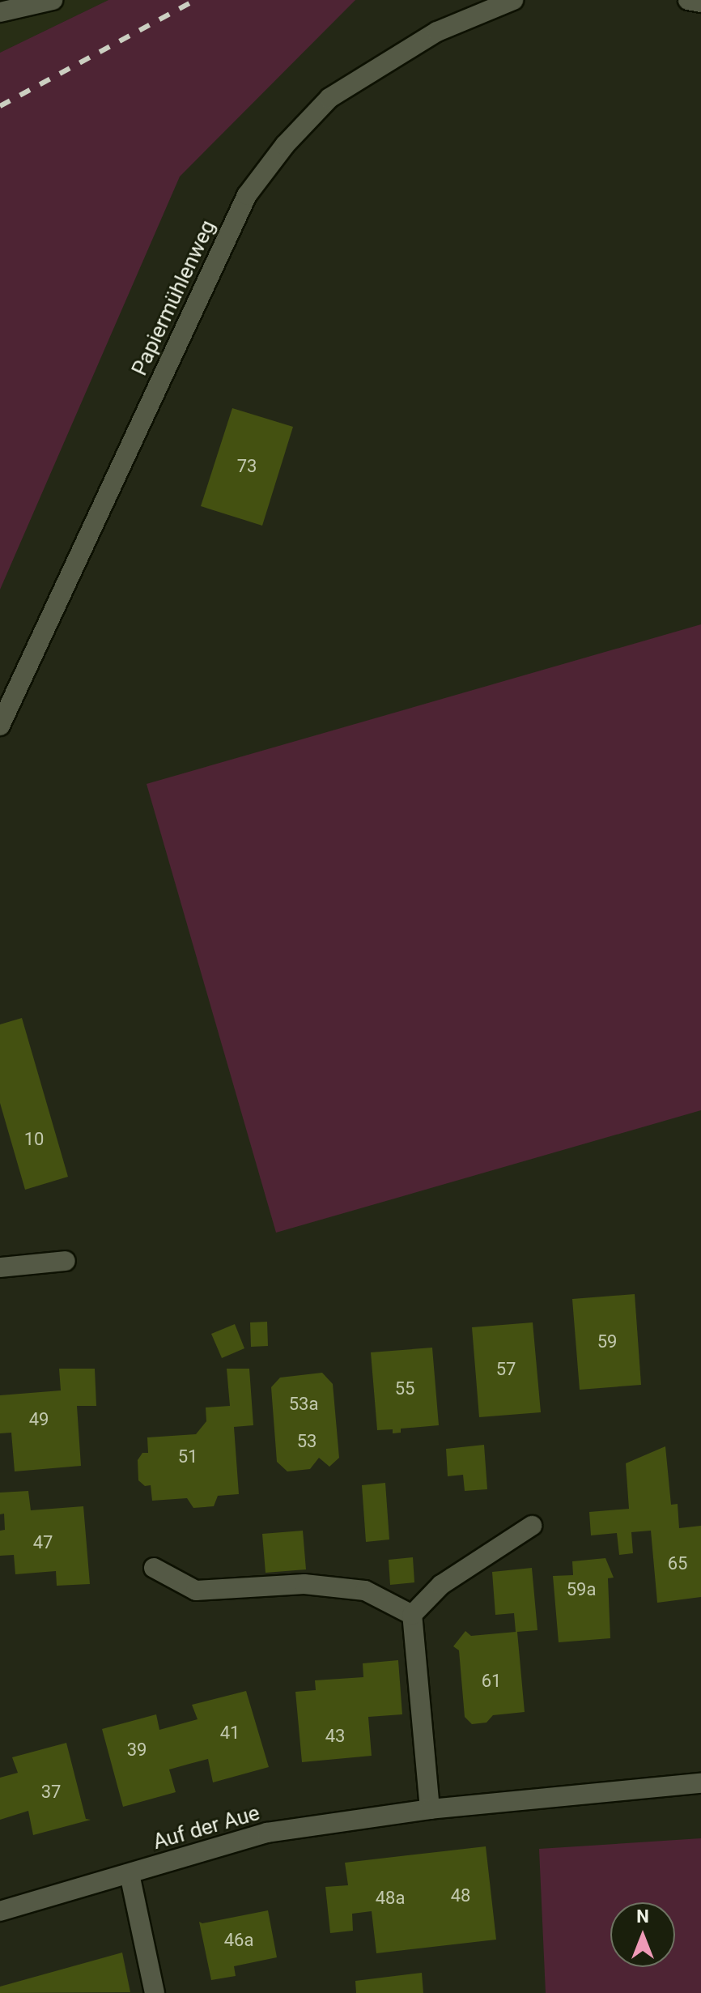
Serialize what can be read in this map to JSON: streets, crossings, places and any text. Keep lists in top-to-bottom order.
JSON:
{
  "streets": {
    "street": ["Papiermühlenweg", "Auf der Aue"]
  },
  "house_numbers": [
    "73",
    "10",
    "59",
    "57",
    "55",
    "53a",
    "49",
    "53",
    "51",
    "47",
    "65",
    "59a",
    "61",
    "41",
    "43",
    "39",
    "37",
    "48",
    "48a",
    "46a"
  ],
  "north": "top"
}
